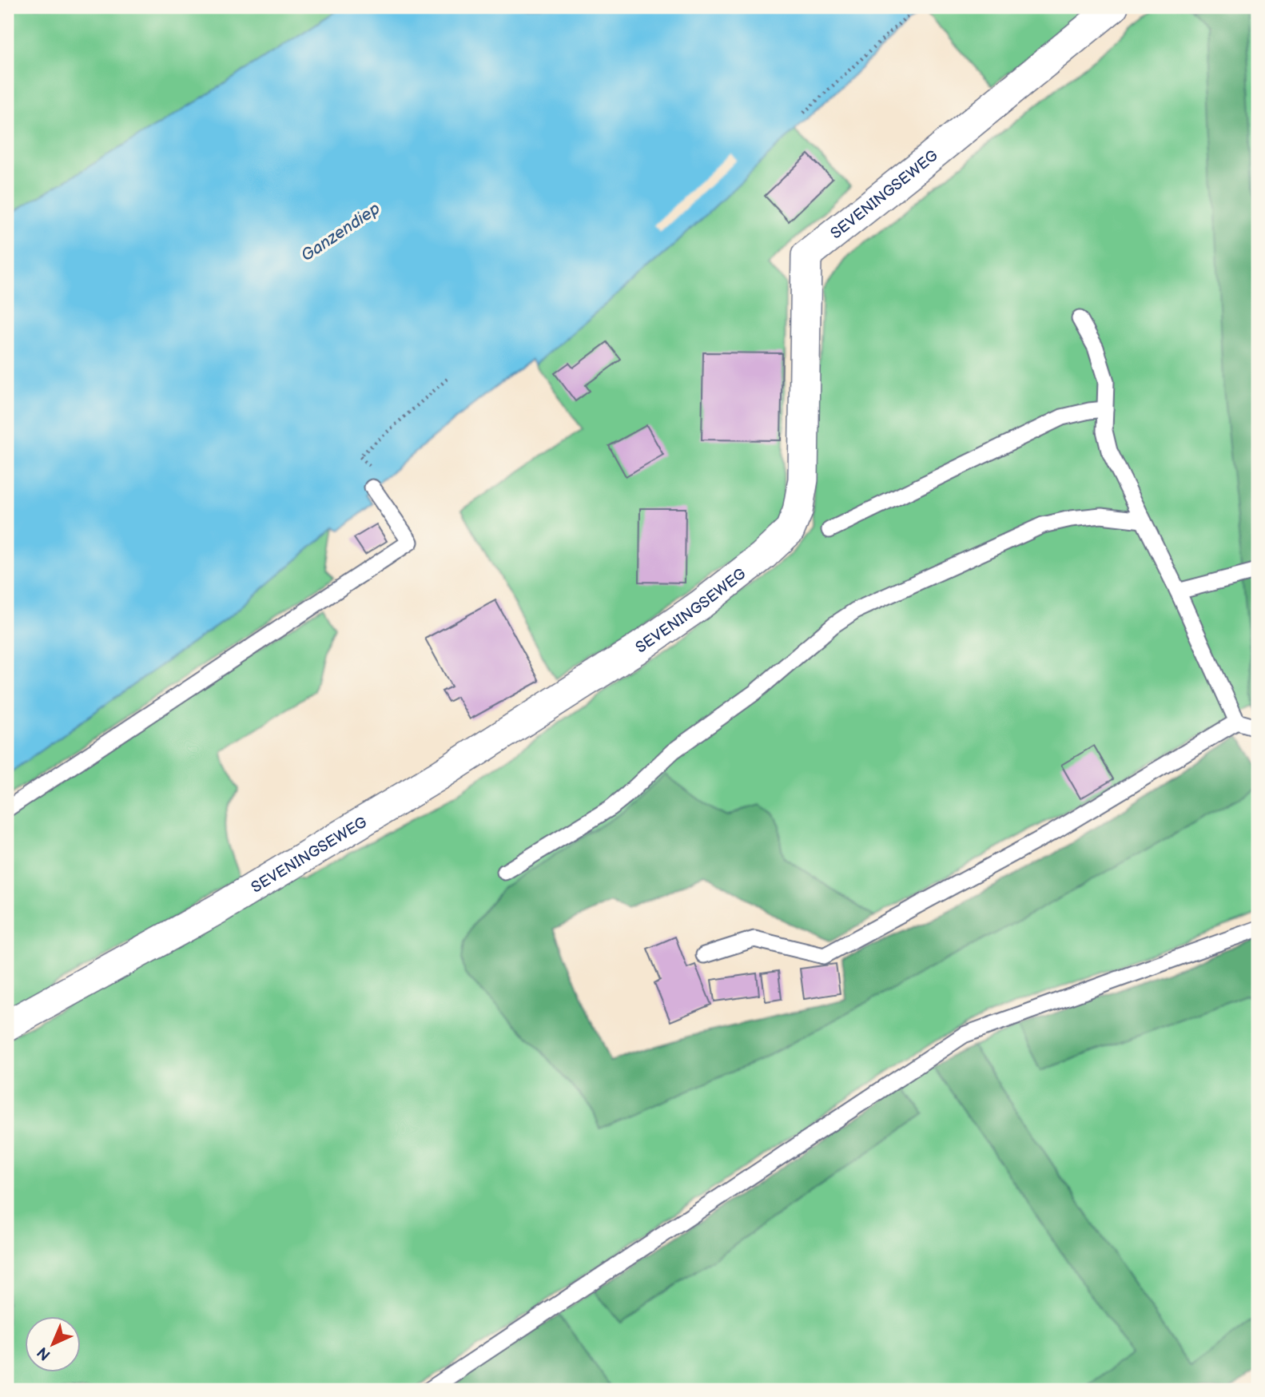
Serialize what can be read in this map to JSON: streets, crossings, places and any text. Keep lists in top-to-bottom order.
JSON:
{
  "streets": {
    "street": ["SEVENINGSEWEG"]
  },
  "water": ["Ganzendiep"],
  "north": "bottom left"
}
